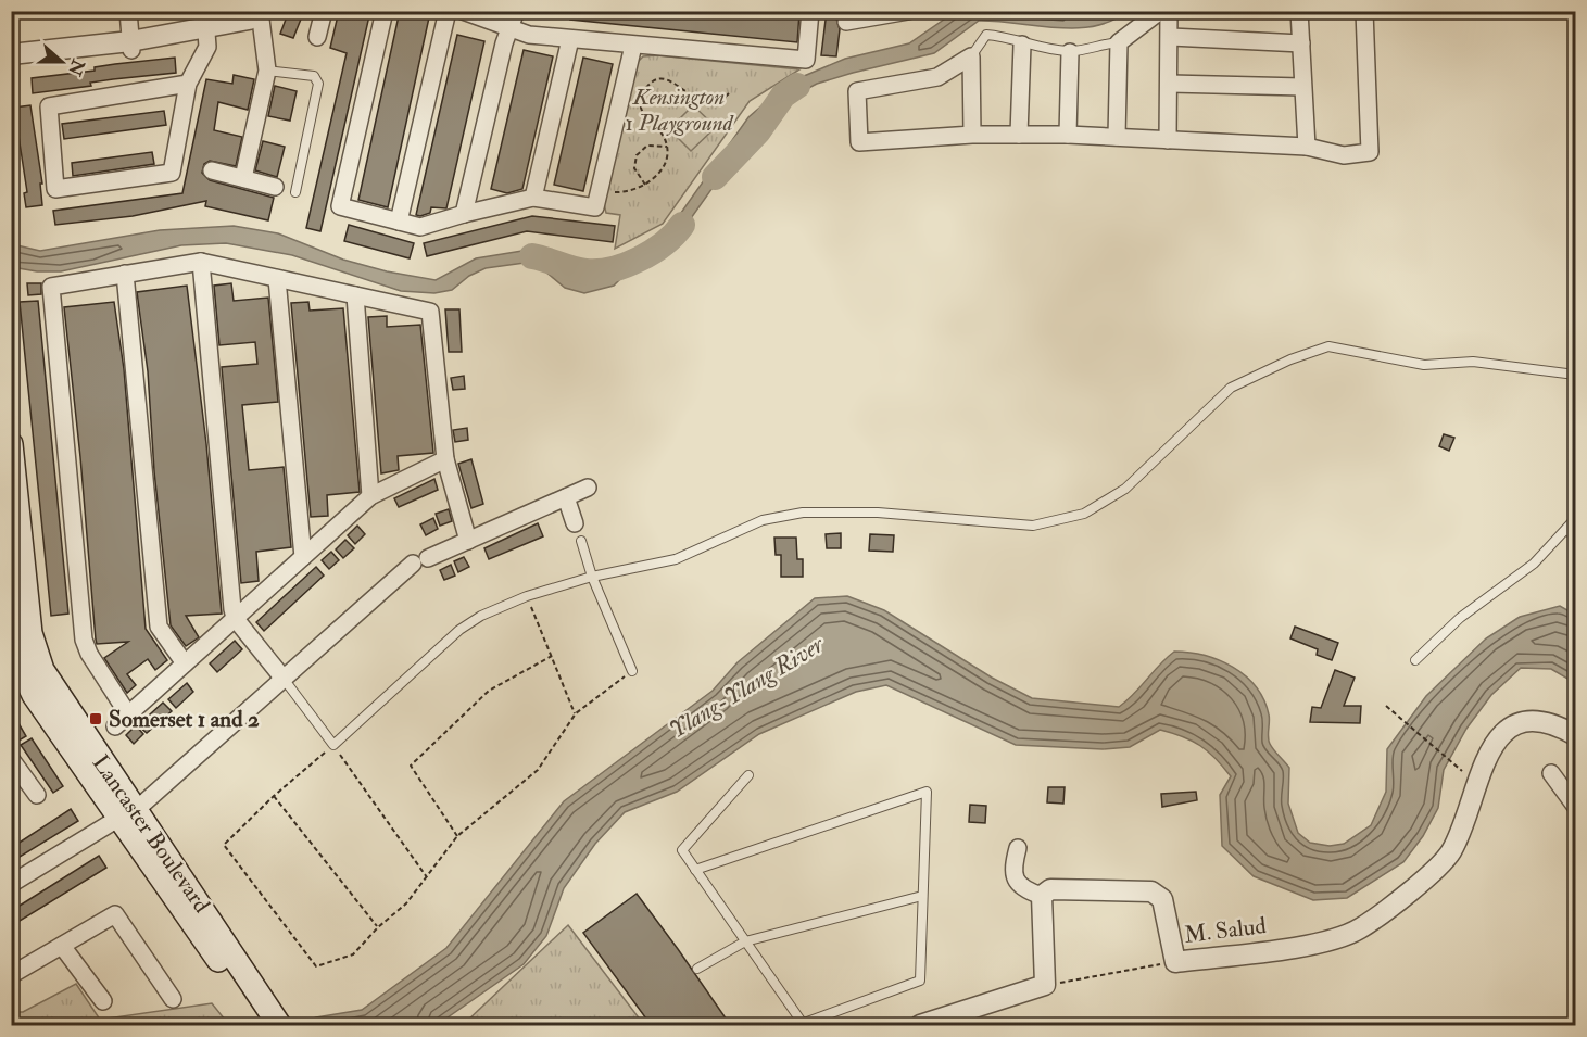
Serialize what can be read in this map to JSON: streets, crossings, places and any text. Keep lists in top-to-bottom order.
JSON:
{
  "streets": {
    "main road": ["Lancaster Boulevard"],
    "street": ["M. Salud"]
  },
  "water": ["Ylang-Ylang River"],
  "parks": ["Kensington 1 Playground"],
  "places": {
    "transit": ["Somerset 1 and 2"]
  },
  "north": "right"
}
